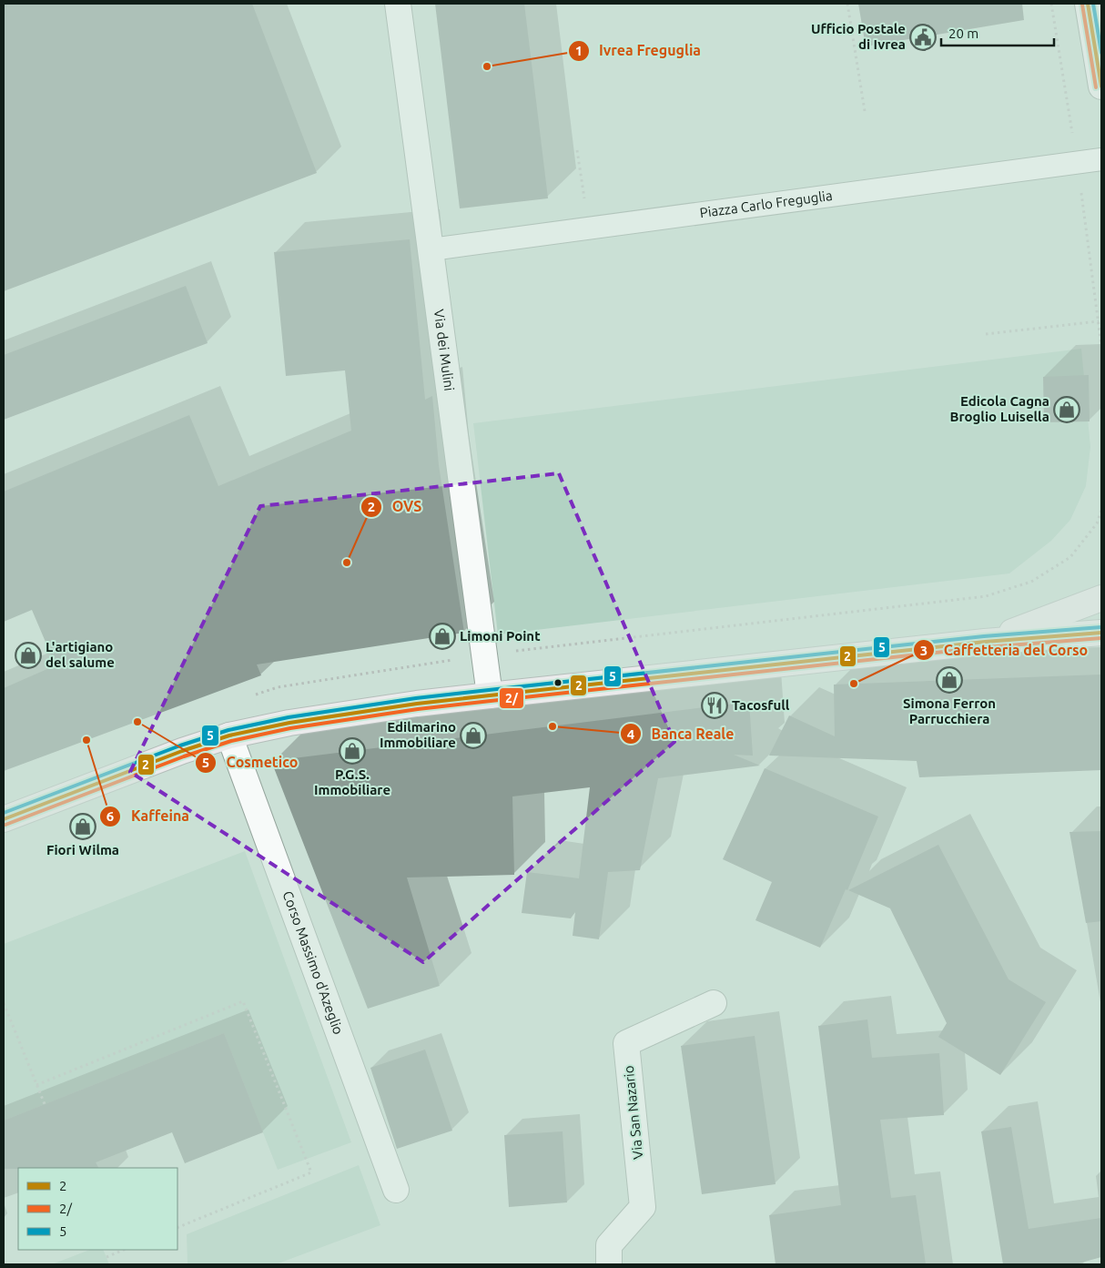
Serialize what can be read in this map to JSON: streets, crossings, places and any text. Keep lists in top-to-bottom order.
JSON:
{
  "streets": {
    "street": ["Via dei Mulini", "Corso Massimo d'Azeglio", "Via San Nazario"],
    "lane": ["Piazza Carlo Freguglia"]
  },
  "crossings": [
    ["Piazza Carlo Freguglia", "Via dei Mulini"]
  ],
  "places": {
    "public building": ["Ufficio Postale di Ivrea"],
    "other": [
      "Ivrea Freguglia",
      "OVS",
      "Caffetteria del Corso",
      "Cosmetico",
      "Banca Reale",
      "Kaffeina"
    ],
    "shop": [
      "Edicola Cagna Broglio Luisella",
      "Limoni Point",
      "L'artigiano del salume",
      "Simona Ferron Parrucchiera",
      "Edilmarino Immobiliare",
      "P.G.S. Immobiliare",
      "Fiori Wilma"
    ],
    "restaurant": ["Tacosfull"]
  },
  "lines": ["transit line 2", "transit line 5", "transit line 2/"],
  "legend": ["2", "2/", "5"],
  "scale_bar": "20 m"
}
